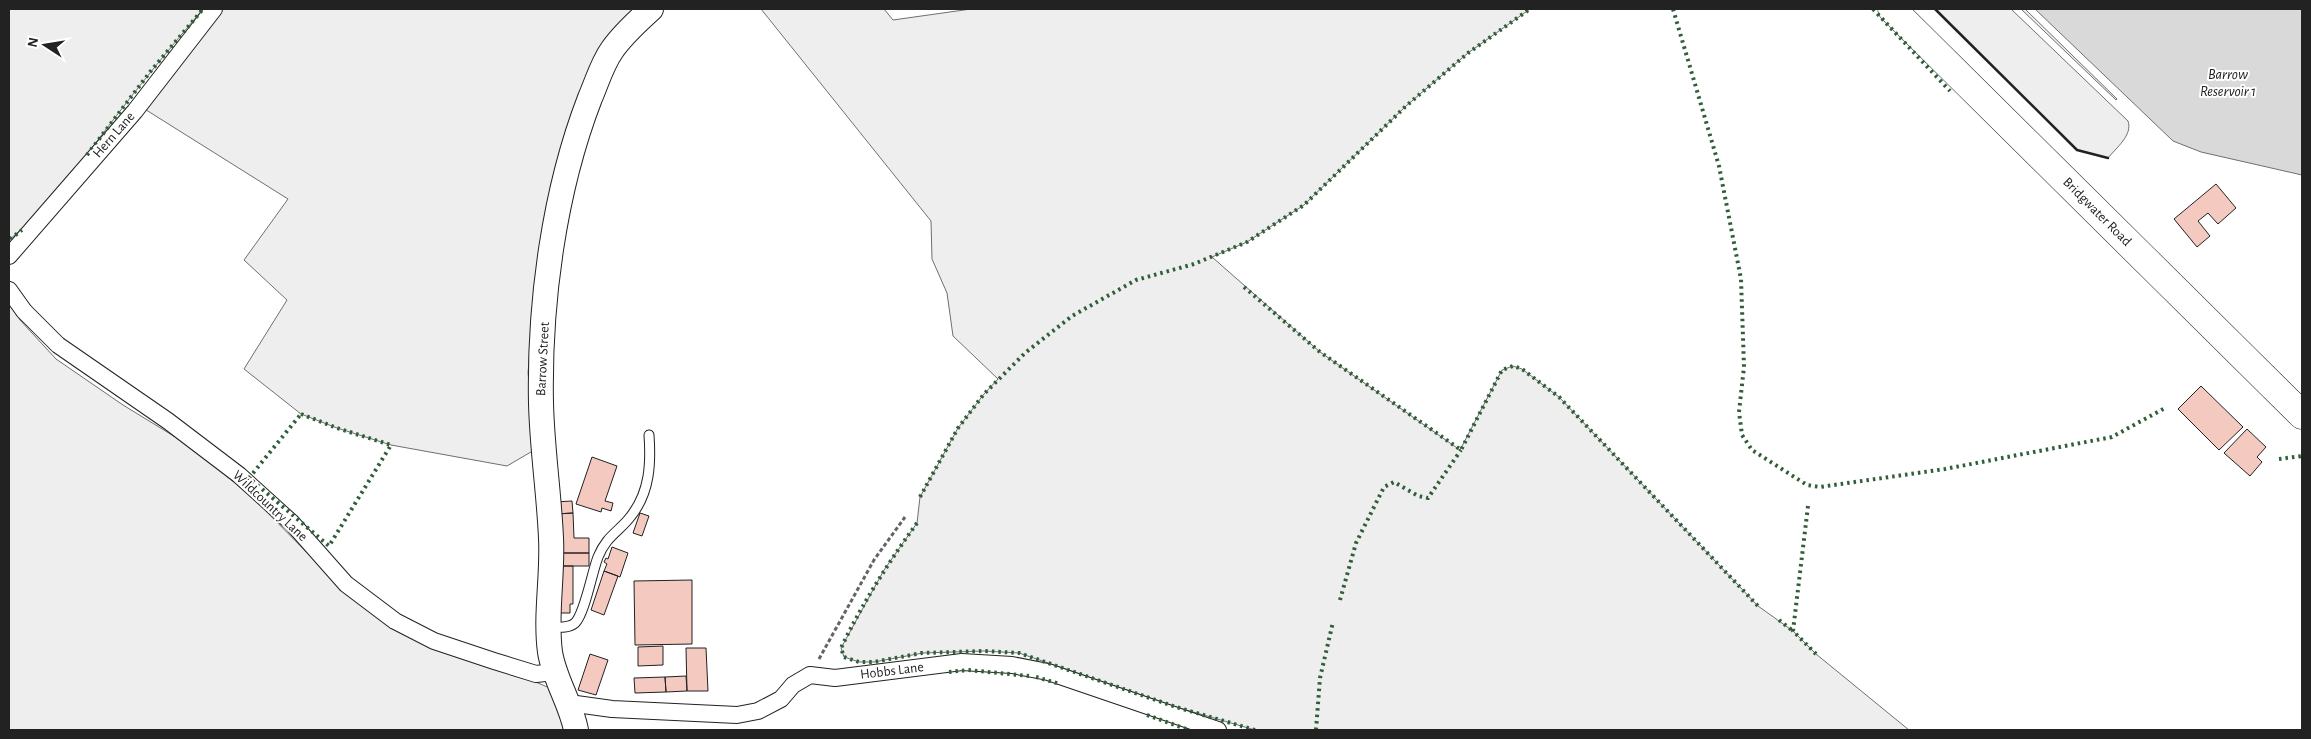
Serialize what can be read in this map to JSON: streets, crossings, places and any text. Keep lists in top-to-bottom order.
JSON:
{
  "streets": {
    "highway": ["Bridgwater Road"],
    "main road": ["Barrow Street"],
    "street": ["Hern Lane", "Wildcountry Lane", "Hobbs Lane"]
  },
  "crossings": [
    ["Barrow Street", "Wildcountry Lane"]
  ],
  "water": ["Barrow Reservoir 1"],
  "north": "left"
}
